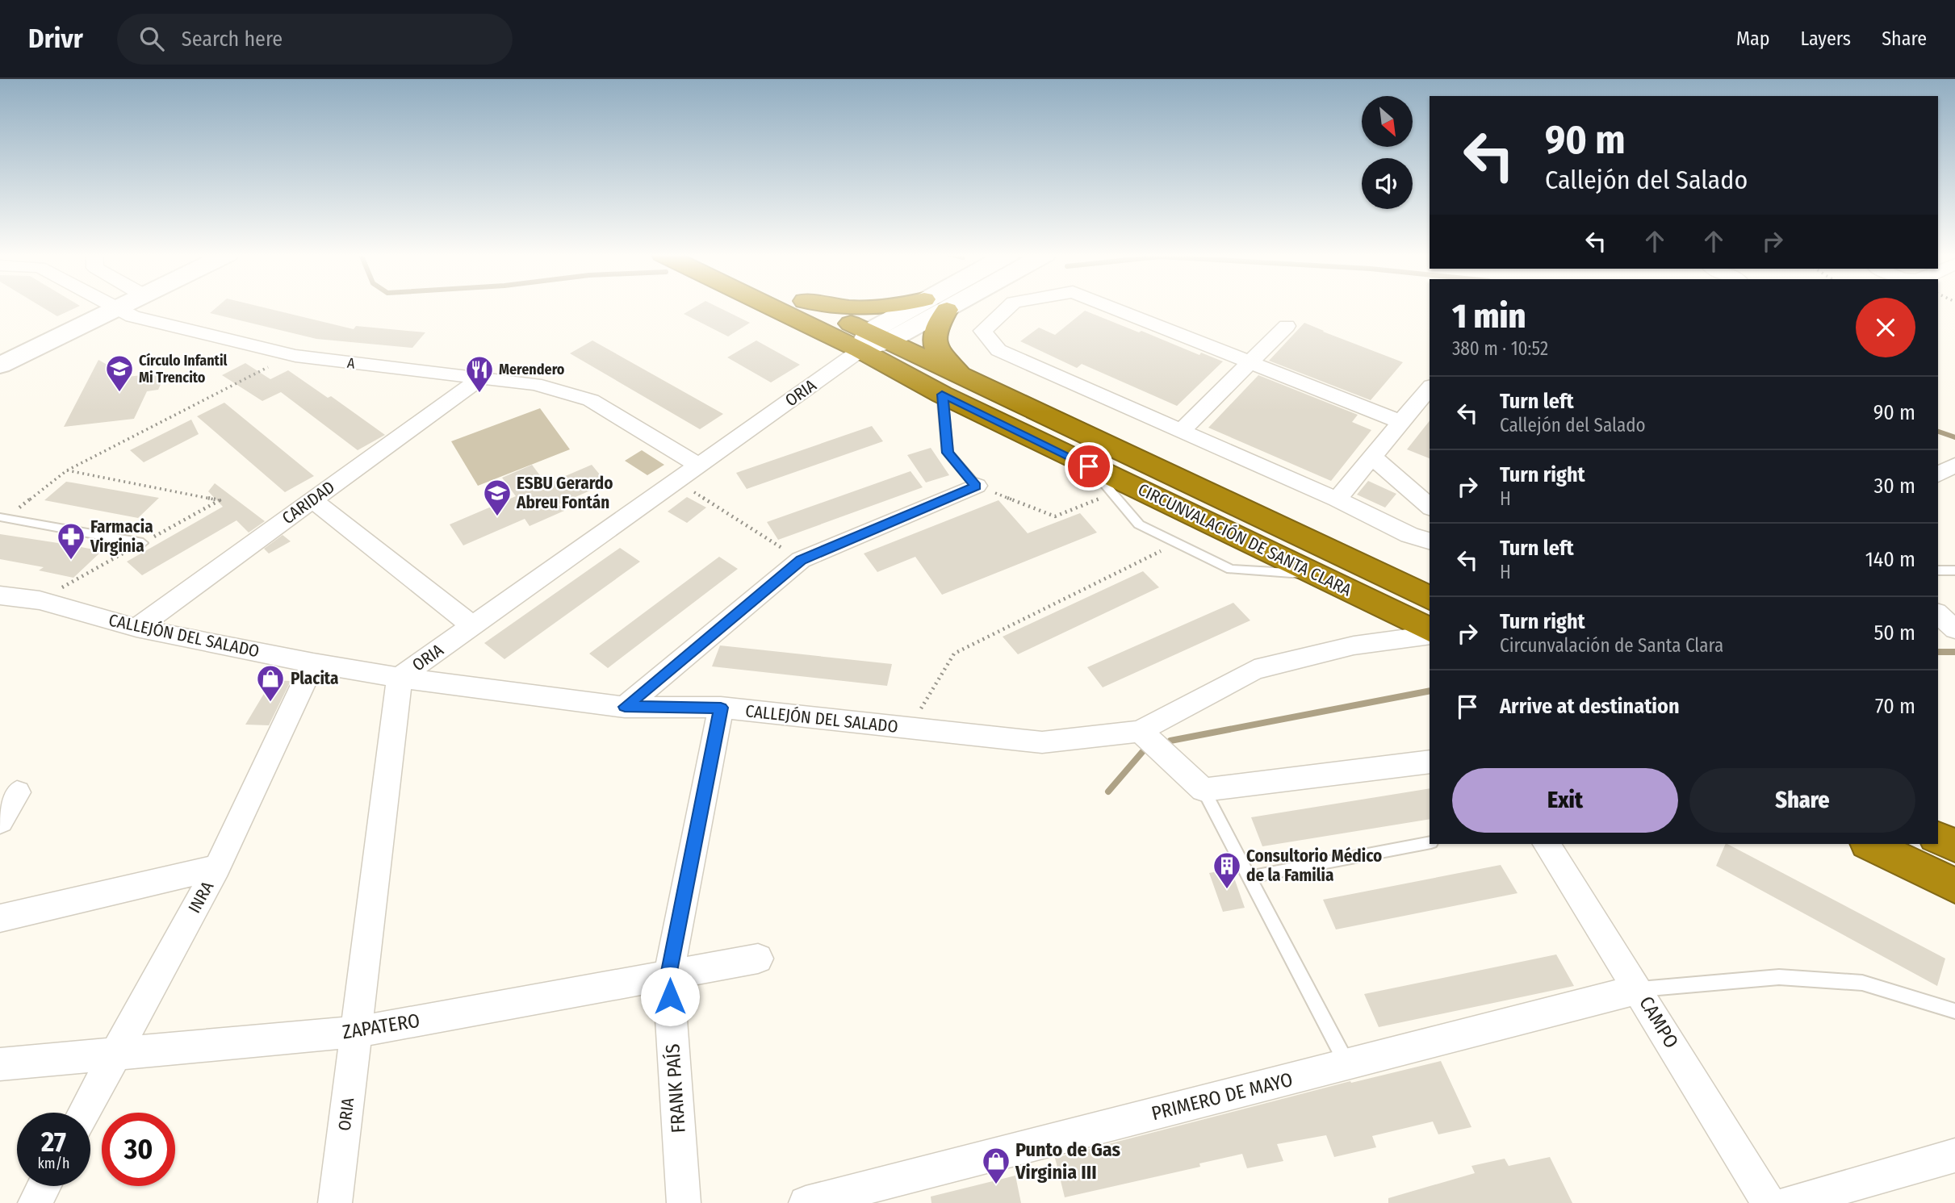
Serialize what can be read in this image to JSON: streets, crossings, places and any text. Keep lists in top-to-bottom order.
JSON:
{
  "streets": {
    "highway": ["CIRCUNVALACIÓN DE SANTA CLARA"],
    "street": [
      "A",
      "ORIA",
      "CARIDAD",
      "CALLEJÓN DEL SALADO",
      "INRA",
      "CAMPO",
      "ZAPATERO",
      "FRANK PAÍS",
      "PRIMERO DE MAYO"
    ]
  },
  "crossings": [
    ["A", "ORIA"],
    ["A", "CARIDAD"],
    ["ORIA", "CIRCUNVALACIÓN DE SANTA CLARA"],
    ["ORIA", "CALLEJÓN DEL SALADO"],
    ["ORIA", "ZAPATERO"],
    ["CARIDAD", "CALLEJÓN DEL SALADO"],
    ["CALLEJÓN DEL SALADO", "INRA"],
    ["CALLEJÓN DEL SALADO", "FRANK PAÍS"],
    ["INRA", "ZAPATERO"],
    ["CAMPO", "PRIMERO DE MAYO"],
    ["ZAPATERO", "FRANK PAÍS"]
  ],
  "places": {
    "school or university": ["Círculo Infantil Mi Trencito", "ESBU Gerardo Abreu Fontán"],
    "restaurant": ["Merendero"],
    "pharmacy": ["Farmacia Virginia"],
    "shop": ["Placita", "Punto de Gas Virginia III"],
    "building": ["Consultorio Médico de la Familia"]
  },
  "north": "bottom right",
  "page": {
    "header": "Drivr",
    "search": "Search here",
    "nav": ["Map", "Layers", "Share"],
    "turn": ["90 m", "Callejón del Salado"],
    "heading": ["1 min", "380 m · 10:52"],
    "list": [
      {
        "name": "Turn left",
        "note": "Callejón del Salado",
        "value": "90 m"
      },
      {
        "name": "Turn right",
        "note": "H",
        "value": "30 m"
      },
      {
        "name": "Turn left",
        "note": "H",
        "value": "140 m"
      },
      {
        "name": "Turn right",
        "note": "Circunvalación de Santa Clara",
        "value": "50 m"
      },
      {
        "name": "Arrive at destination",
        "value": "70 m"
      }
    ],
    "buttons": ["Exit", "Share"],
    "speed": "27 km/h",
    "limit": "30"
  }
}
